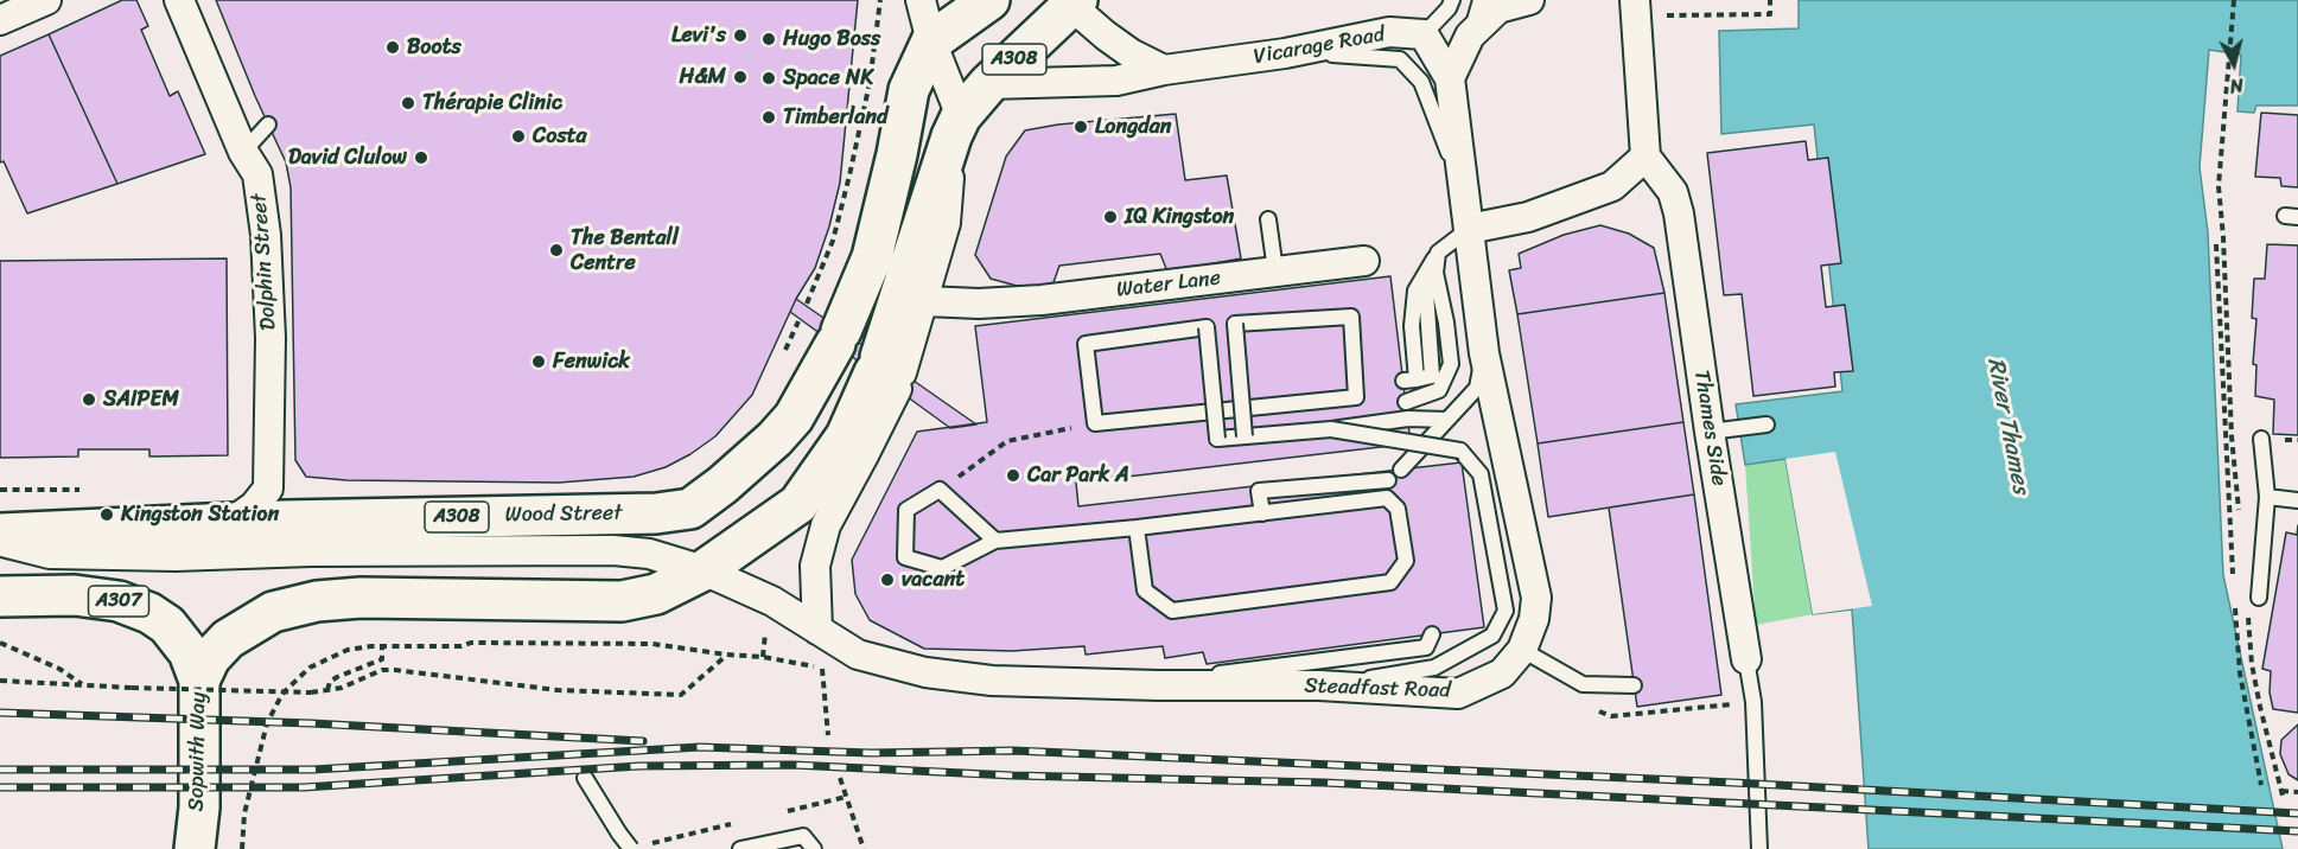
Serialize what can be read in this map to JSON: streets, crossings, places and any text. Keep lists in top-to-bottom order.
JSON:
{
  "streets": {
    "main road": [
      "A308",
      "Wood Street",
      "A307",
      "Sopwith Way"
    ],
    "street": [
      "Vicarage Road",
      "Dolphin Street",
      "Water Lane",
      "Thames Side",
      "Steadfast Road"
    ]
  },
  "crossings": [
    ["Vicarage Road", "A308"],
    ["A308", "Water Lane"],
    ["A308", "Wood Street"],
    ["A308", "Sopwith Way"],
    ["Dolphin Street", "Wood Street"],
    ["Wood Street", "Steadfast Road"]
  ],
  "water": ["River Thames"],
  "places": [
    "Levi's",
    "Hugo Boss",
    "Boots",
    "H&M",
    "Space NK",
    "Thérapie Clinic",
    "Timberland",
    "Longdan",
    "Costa",
    "David Clulow",
    "IQ Kingston",
    "The Bentall Centre",
    "Fenwick",
    "SAIPEM",
    "Car Park A",
    "Kingston Station",
    "vacant"
  ],
  "north": "bottom"
}
